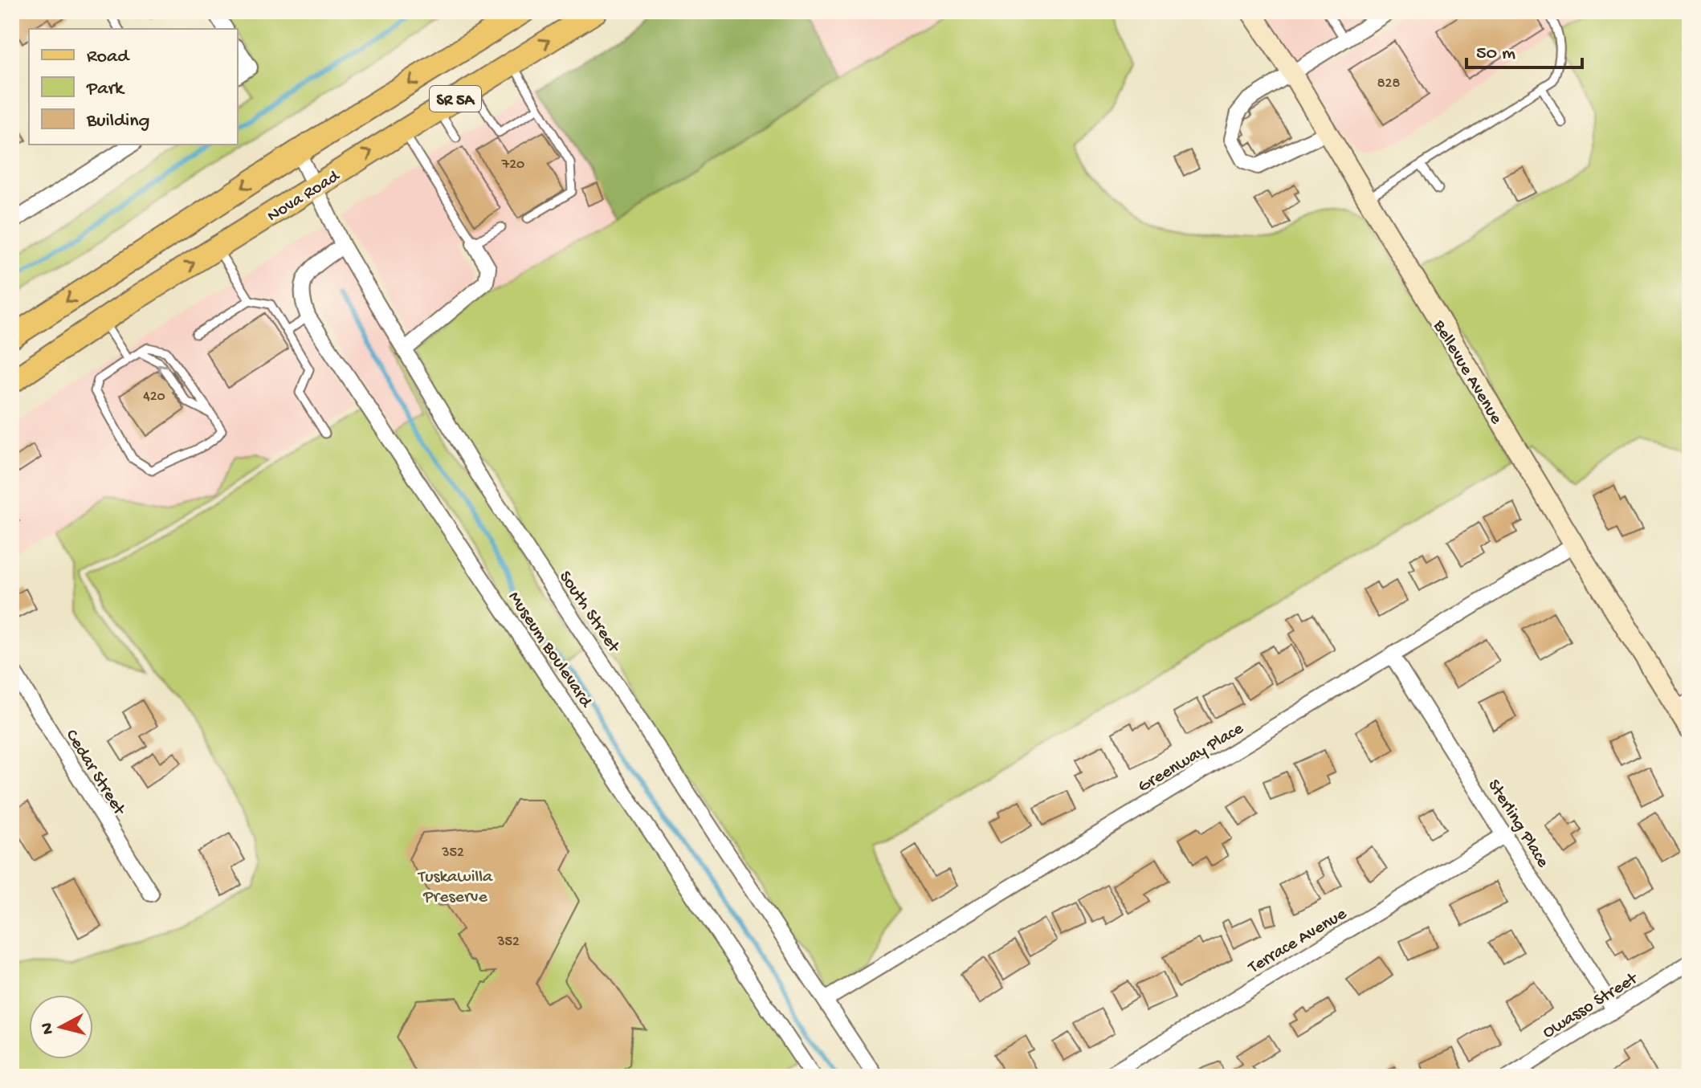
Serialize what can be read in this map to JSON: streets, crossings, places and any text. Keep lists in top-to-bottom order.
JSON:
{
  "streets": {
    "main road": ["SR 5A", "Nova Road"],
    "street": [
      "Bellevue Avenue",
      "South Street",
      "Museum Boulevard",
      "Greenway Place",
      "Cedar Street",
      "Sterling Place",
      "Terrace Avenue",
      "Owasso Street"
    ]
  },
  "crossings": [
    ["SR 5A", "South Street"],
    ["Nova Road", "South Street"],
    ["Bellevue Avenue", "Greenway Place"],
    ["South Street", "Museum Boulevard"],
    ["South Street", "Greenway Place"],
    ["Greenway Place", "Sterling Place"],
    ["Sterling Place", "Terrace Avenue"],
    ["Sterling Place", "Owasso Street"]
  ],
  "parks": ["Tuskawilla Preserve"],
  "house_numbers": [
    "828",
    "720",
    "420",
    "352",
    "352"
  ],
  "legend": ["Road", "Park", "Building"],
  "scale_bar": "50 m",
  "north": "left"
}
